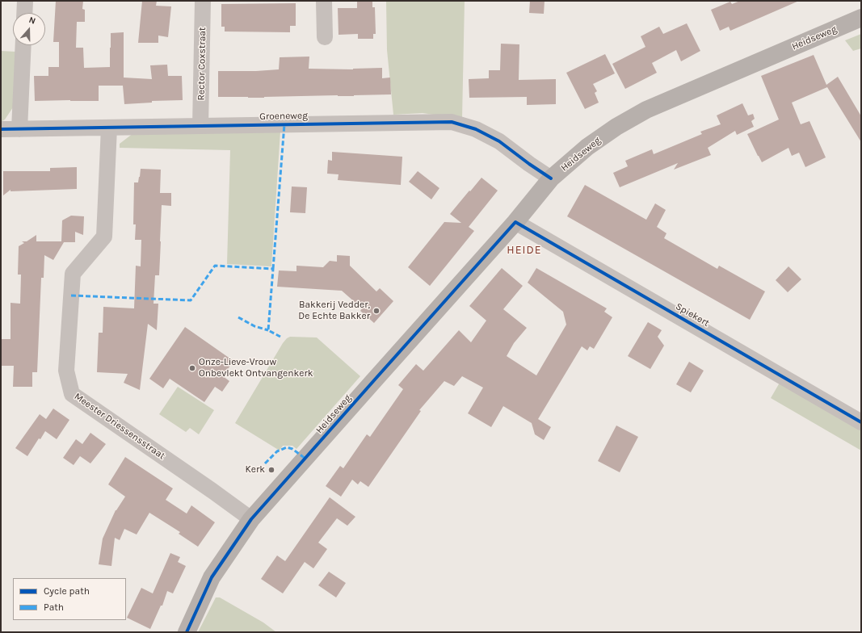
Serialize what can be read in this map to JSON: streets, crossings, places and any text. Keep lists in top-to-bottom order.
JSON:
{
  "streets": {
    "street": [
      "Heidseweg",
      "Rector Coxstraat",
      "Groeneweg",
      "Spiekert",
      "Meester Driessensstraat"
    ]
  },
  "crossings": [
    ["Heidseweg", "Groeneweg"],
    ["Heidseweg", "Spiekert"],
    ["Heidseweg", "Meester Driessensstraat"],
    ["Rector Coxstraat", "Groeneweg"],
    ["Groeneweg", "Meester Driessensstraat"]
  ],
  "districts": ["HEIDE"],
  "places": ["Bakkerij Vedder, De Echte Bakker", "Onze-Lieve-Vrouw Onbevlekt Ontvangenkerk", "Kerk"],
  "legend": ["Cycle path", "Path"],
  "north": "top"
}
